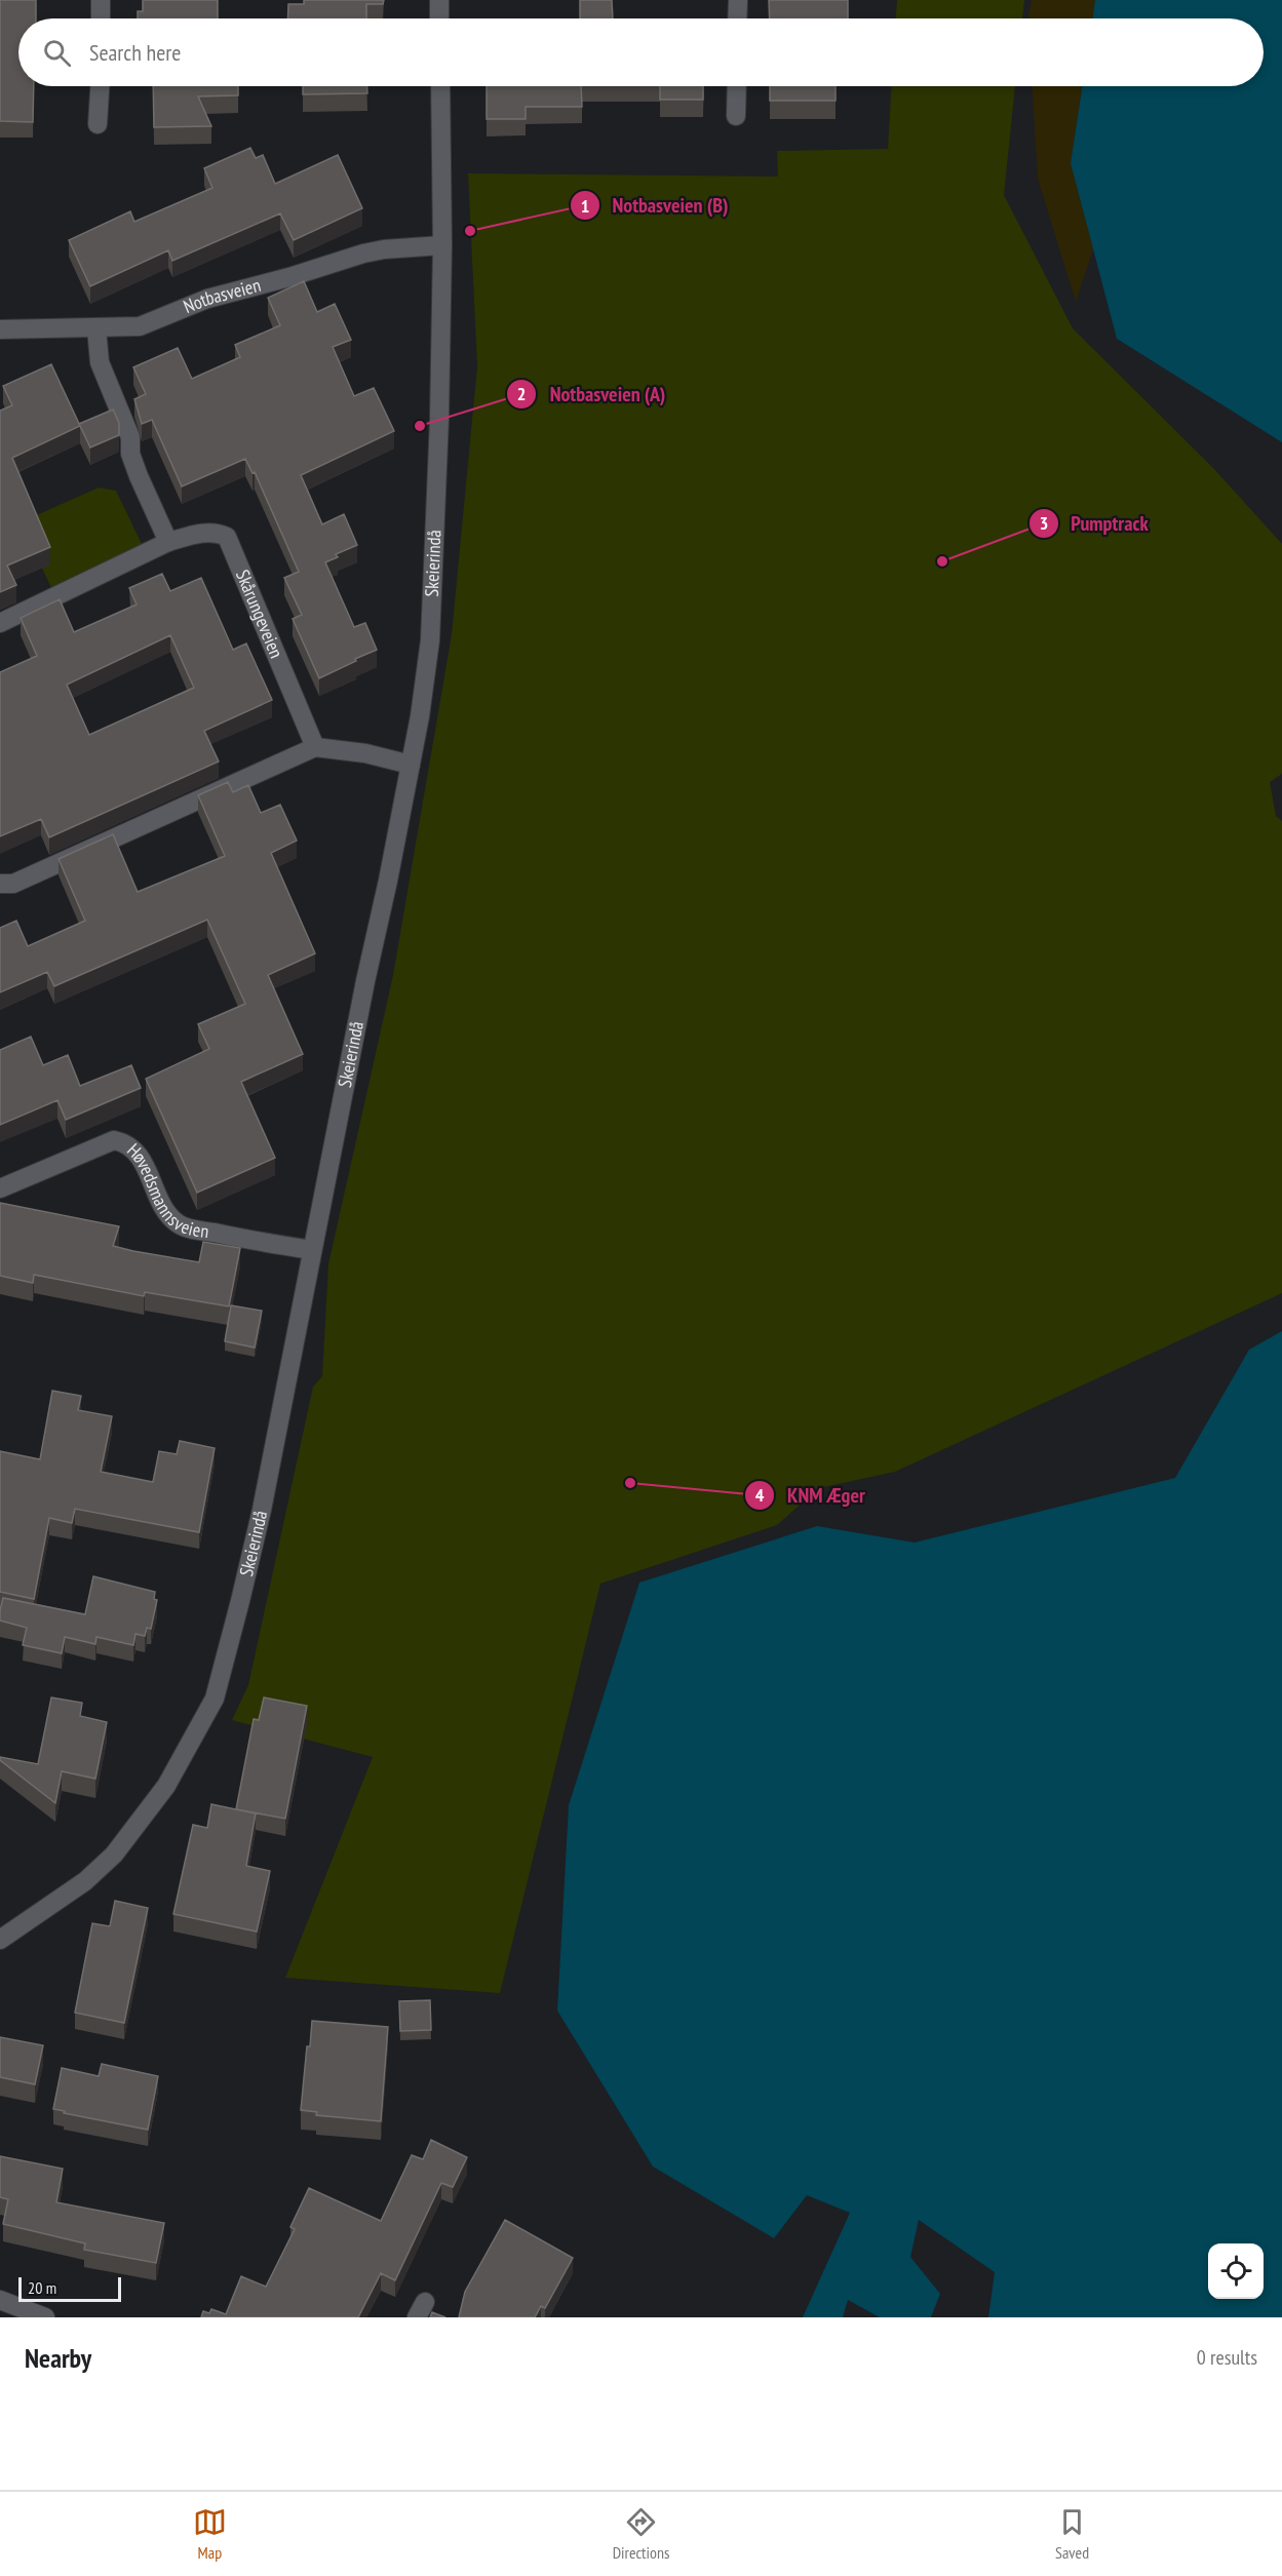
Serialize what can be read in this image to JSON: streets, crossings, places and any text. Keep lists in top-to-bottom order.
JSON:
{
  "streets": {
    "street": [
      "Notbasveien",
      "Skeierindå",
      "Skårungeveien",
      "Høvedsmannsveien"
    ]
  },
  "crossings": [
    ["Notbasveien", "Skeierindå"],
    ["Skeierindå", "Høvedsmannsveien"]
  ],
  "places": [
    "Notbasveien (B)",
    "Notbasveien (A)",
    "Pumptrack",
    "KNM Æger"
  ],
  "scale_bar": "20 m",
  "page": {
    "search": "Search here",
    "scale": "20 m",
    "heading": ["Nearby", "0 results"],
    "nav": ["Map", "Directions", "Saved"]
  }
}
